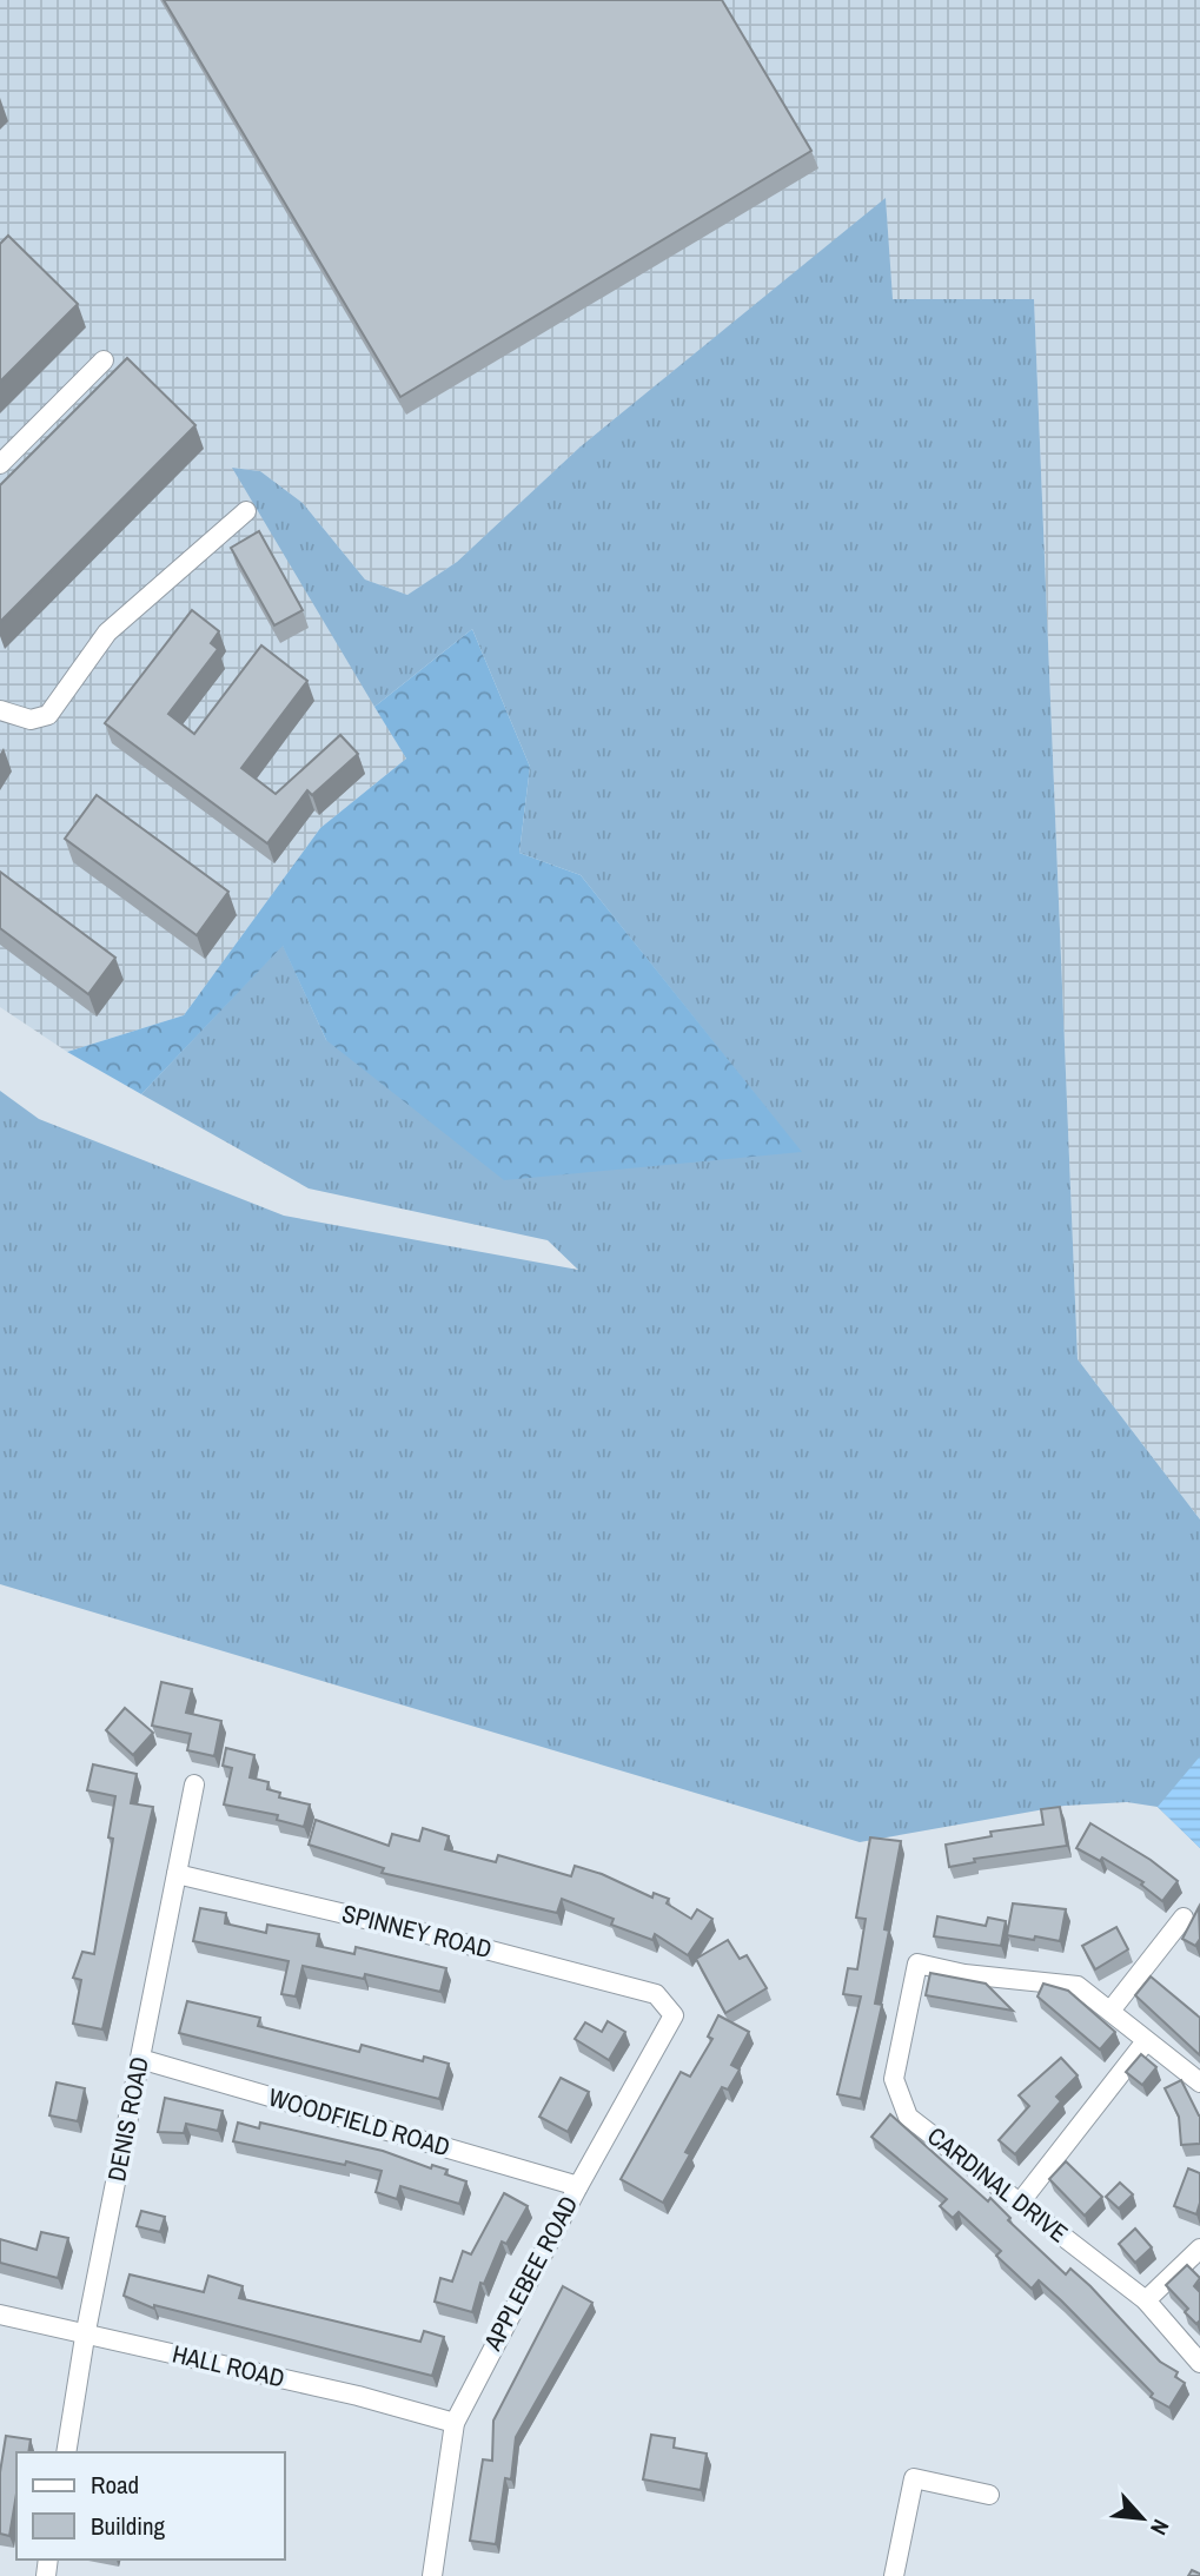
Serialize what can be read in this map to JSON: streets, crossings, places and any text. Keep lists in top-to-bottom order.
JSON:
{
  "streets": {
    "street": [
      "SPINNEY ROAD",
      "DENIS ROAD",
      "WOODFIELD ROAD",
      "CARDINAL DRIVE",
      "APPLEBEE ROAD",
      "HALL ROAD"
    ]
  },
  "crossings": [
    ["SPINNEY ROAD", "DENIS ROAD"],
    ["SPINNEY ROAD", "APPLEBEE ROAD"],
    ["DENIS ROAD", "WOODFIELD ROAD"],
    ["DENIS ROAD", "HALL ROAD"],
    ["WOODFIELD ROAD", "APPLEBEE ROAD"],
    ["APPLEBEE ROAD", "HALL ROAD"]
  ],
  "legend": ["Road", "Building"],
  "north": "bottom right"
}
